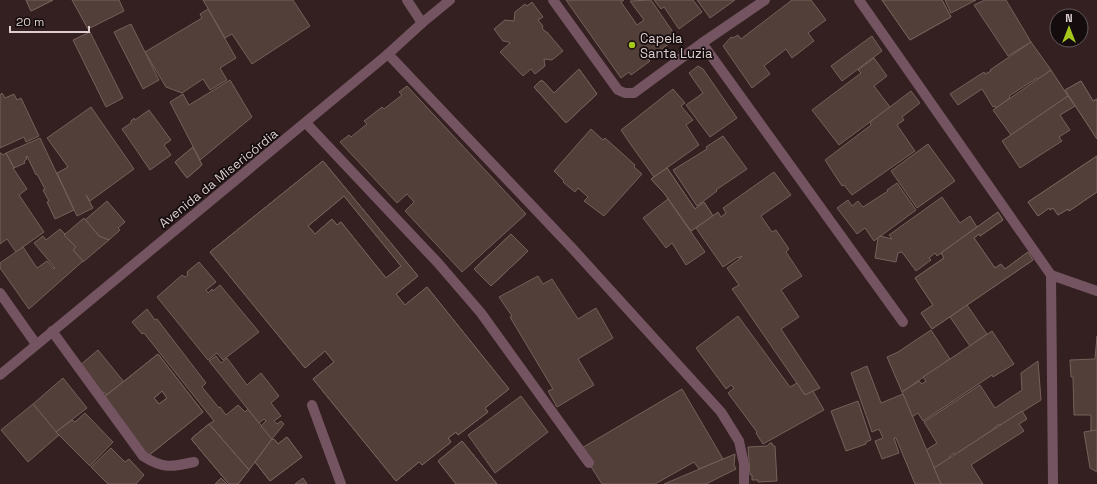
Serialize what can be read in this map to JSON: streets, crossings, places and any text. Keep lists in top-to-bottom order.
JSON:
{
  "streets": {
    "street": ["Avenida da Misericórdia"]
  },
  "places": ["Capela Santa Luzia"],
  "scale_bar": "20 m",
  "north": "top"
}
